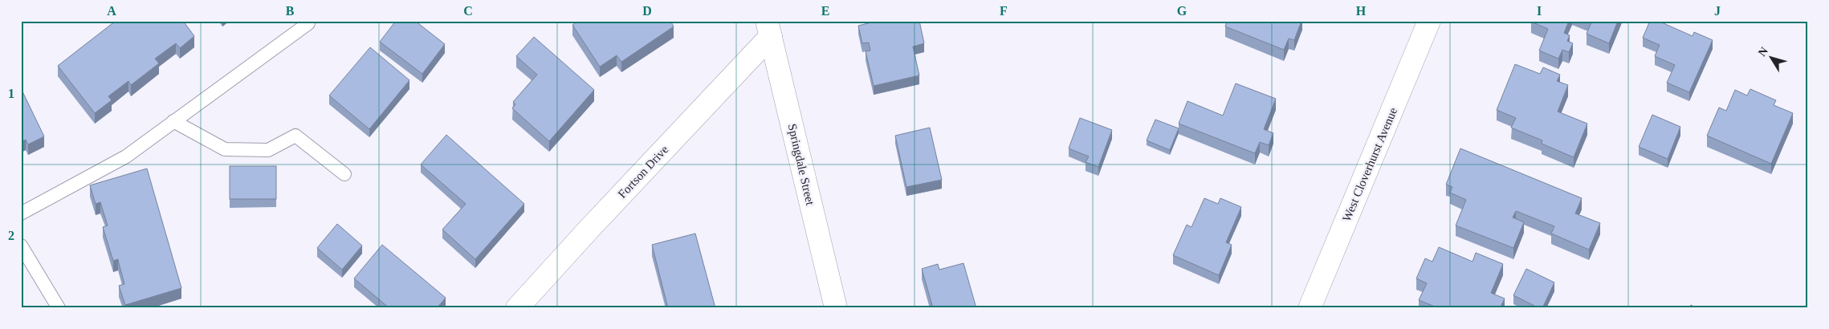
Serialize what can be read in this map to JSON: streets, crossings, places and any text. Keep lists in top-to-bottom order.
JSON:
{
  "streets": {
    "street": ["Springdale Street", "West Cloverhurst Avenue", "Fortson Drive"]
  },
  "crossings": [
    ["Springdale Street", "Fortson Drive"]
  ],
  "north": "top left",
  "grid": {
    "columns": [
      "A",
      "B",
      "C",
      "D",
      "E",
      "F",
      "G",
      "H",
      "I",
      "J"
    ],
    "rows": ["1", "2"]
  }
}
